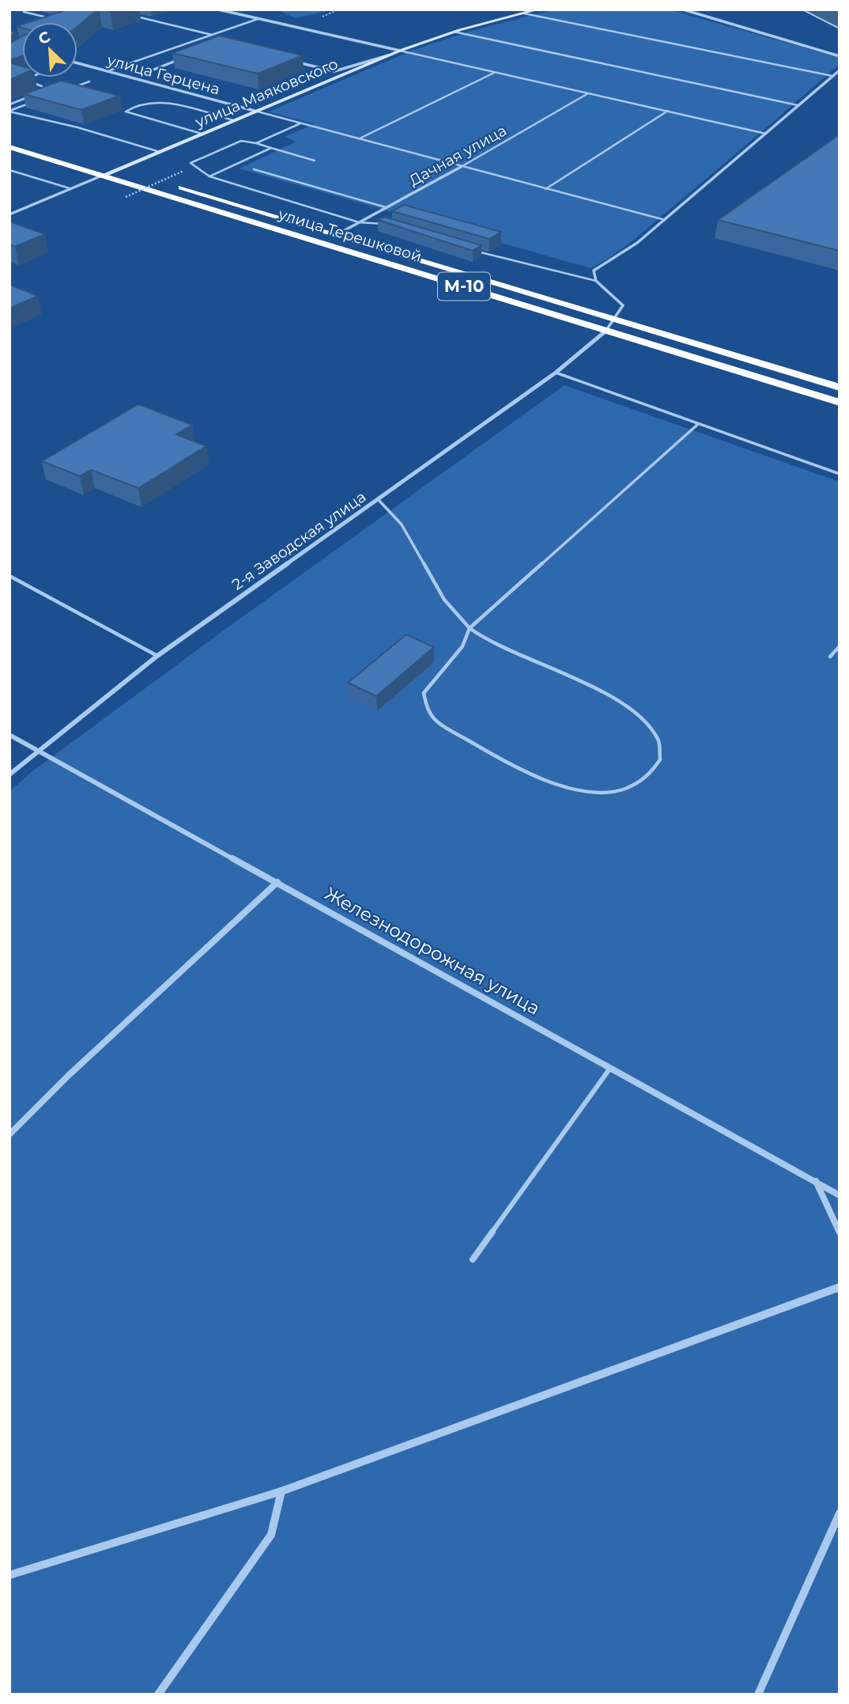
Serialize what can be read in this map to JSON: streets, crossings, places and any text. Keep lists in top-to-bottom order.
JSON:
{
  "streets": {
    "highway": ["улица Терешковой", "М-10"],
    "street": [
      "улица Герцена",
      "улица Маяковского",
      "Дачная улица",
      "2-я Заводская улица",
      "Железнодорожная улица"
    ]
  },
  "crossings": [
    ["улица Герцена", "улица Маяковского"],
    ["улица Маяковского", "улица Терешковой"],
    ["Дачная улица", "улица Терешковой"],
    ["улица Терешковой", "2-я Заводская улица"],
    ["2-я Заводская улица", "Железнодорожная улица"]
  ],
  "north": "top left"
}
